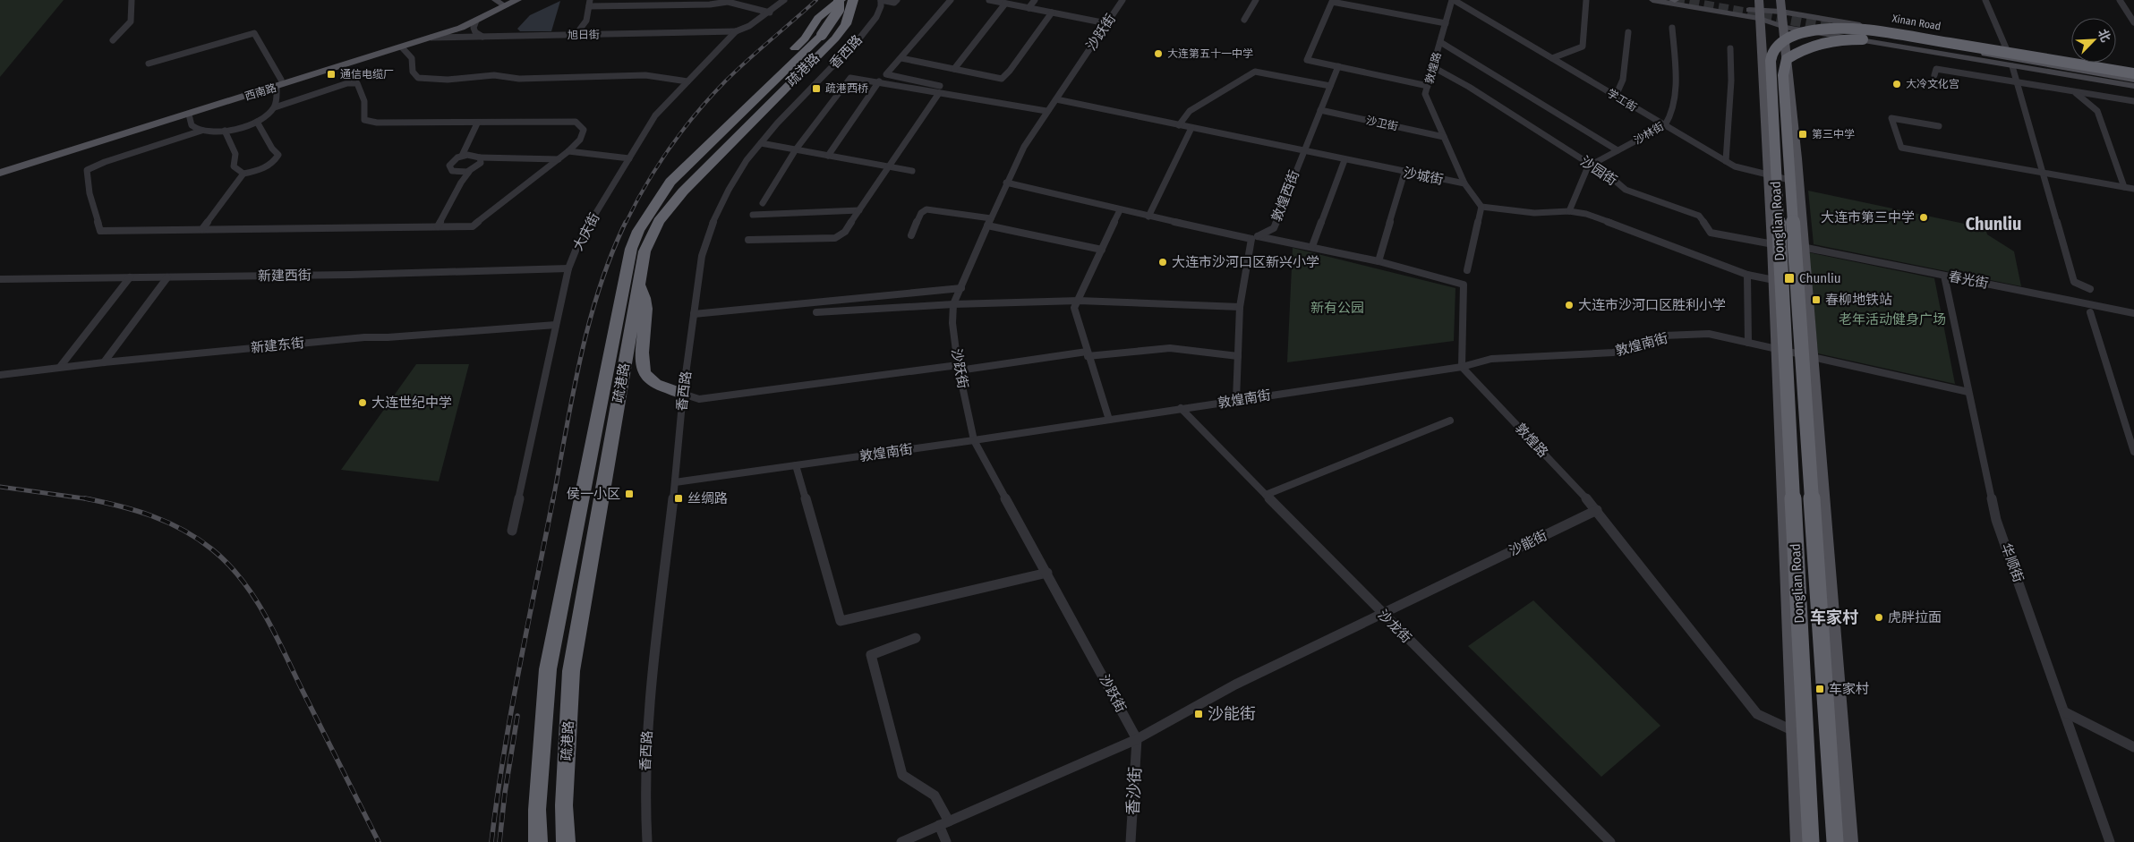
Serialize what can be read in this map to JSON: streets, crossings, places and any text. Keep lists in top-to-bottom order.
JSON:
{
  "streets": {
    "highway": ["疏港路", "Donglian Road"],
    "main road": ["Xinan Road", "西南路"],
    "street": [
      "沙跃街",
      "旭日街",
      "香西路",
      "敦煌路",
      "学工街",
      "沙卫街",
      "沙林街",
      "沙园街",
      "沙城街",
      "敦煌西街",
      "大庆街",
      "新建西街",
      "春光街",
      "敦煌南街",
      "新建东街",
      "沙能街",
      "华顺街",
      "沙龙街",
      "香沙街"
    ]
  },
  "crossings": [
    ["Xinan Road", "Donglian Road"],
    ["沙跃街", "沙城街"],
    ["沙跃街", "敦煌南街"],
    ["沙跃街", "沙能街"],
    ["沙跃街", "香沙街"],
    ["旭日街", "西南路"],
    ["旭日街", "大庆街"],
    ["香西路", "敦煌南街"],
    ["敦煌路", "学工街"],
    ["敦煌路", "沙卫街"],
    ["敦煌路", "沙园街"],
    ["敦煌路", "沙城街"],
    ["敦煌路", "敦煌南街"],
    ["敦煌路", "沙能街"],
    ["学工街", "沙林街"],
    ["沙卫街", "敦煌西街"],
    ["沙林街", "沙园街"],
    ["沙城街", "敦煌西街"],
    ["大庆街", "新建西街"],
    ["大庆街", "新建东街"],
    ["春光街", "华顺街"],
    ["敦煌南街", "华顺街"],
    ["敦煌南街", "沙龙街"],
    ["沙能街", "沙龙街"],
    ["沙能街", "香沙街"]
  ],
  "districts": ["Chunliu", "车家村"],
  "parks": ["新有公园", "老年活动健身广场"],
  "places": {
    "other": [
      "大连第五十一中学",
      "大冷文化宫",
      "大连市第三中学",
      "大连市沙河口区新兴小学",
      "大连市沙河口区胜利小学",
      "大连世纪中学",
      "虎胖拉面"
    ],
    "transit": [
      "通信电缆厂",
      "疏港西桥",
      "第三中学",
      "Chunliu",
      "春柳地铁站",
      "侯一小区",
      "丝绸路",
      "车家村",
      "沙能街"
    ]
  },
  "north": "top right"
}
